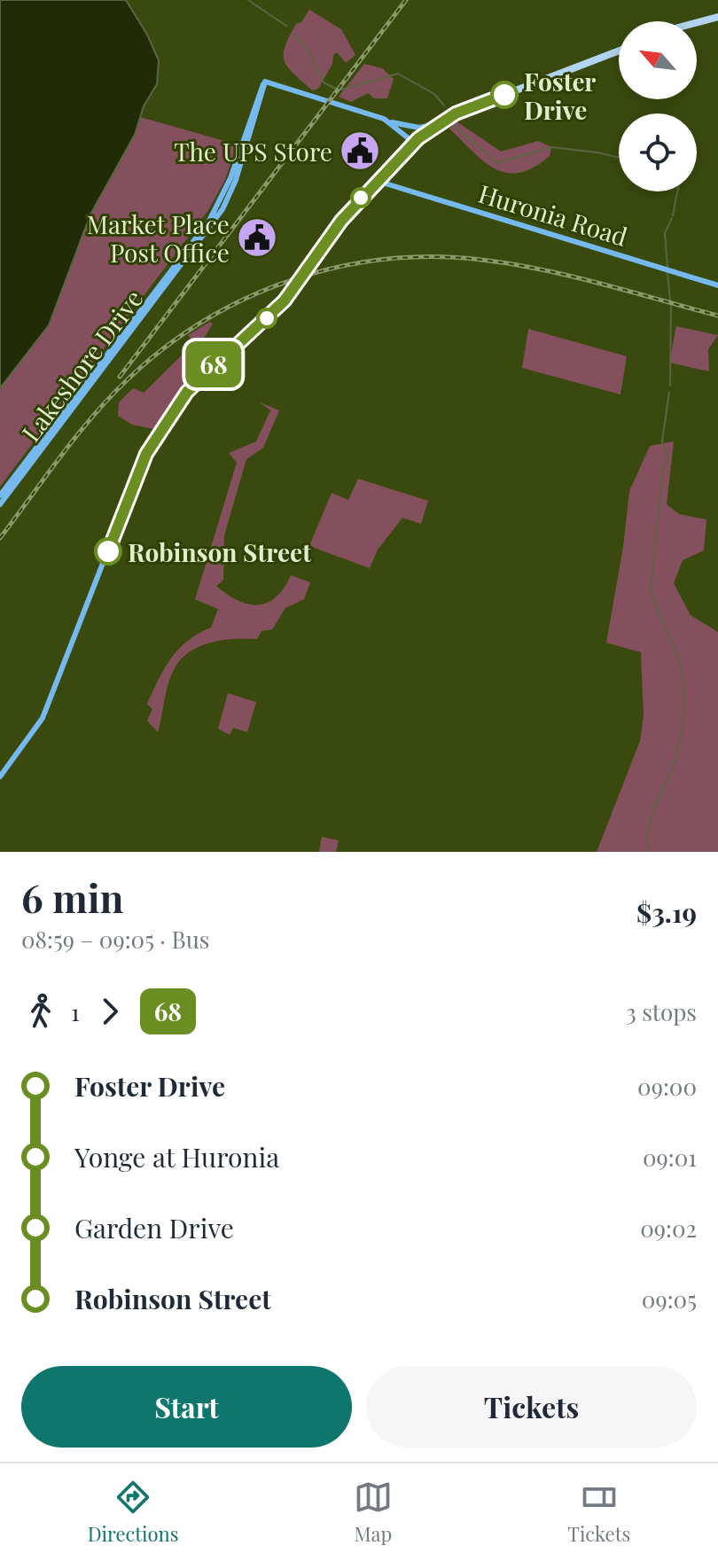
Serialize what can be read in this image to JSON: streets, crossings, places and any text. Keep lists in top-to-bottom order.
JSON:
{
  "streets": {
    "main road": ["Huronia Road", "Lakeshore Drive"]
  },
  "places": {
    "other": ["Foster Drive", "Robinson Street"],
    "public building": ["The UPS Store", "Market Place Post Office"]
  },
  "lines": ["bus line 68"],
  "north": "top left",
  "page": {
    "on_map": "68",
    "heading": ["6 min", "08:59 – 09:05 · Bus", "$3.19"],
    "legs": ["1", "68", "3 stops"],
    "list": [
      {
        "name": "Foster Drive",
        "value": "09:00"
      },
      {
        "name": "Yonge at Huronia",
        "value": "09:01"
      },
      {
        "name": "Garden Drive",
        "value": "09:02"
      },
      {
        "name": "Robinson Street",
        "value": "09:05"
      }
    ],
    "buttons": ["Start", "Tickets"],
    "tabs": ["Directions", "Map", "Tickets"]
  }
}
